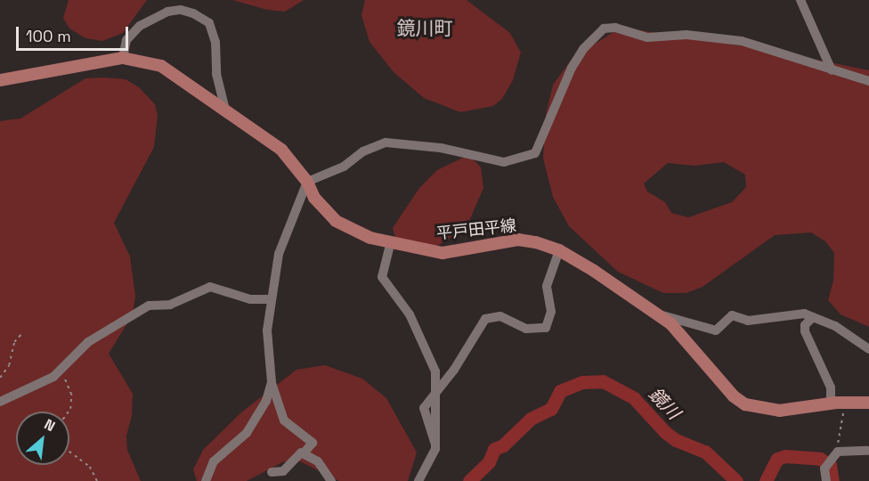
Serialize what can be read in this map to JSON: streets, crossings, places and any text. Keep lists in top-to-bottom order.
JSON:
{
  "streets": {
    "main road": ["平戸田平線"]
  },
  "districts": ["鏡川町"],
  "water": ["鏡川"],
  "scale_bar": "100 m",
  "north": "top right"
}
